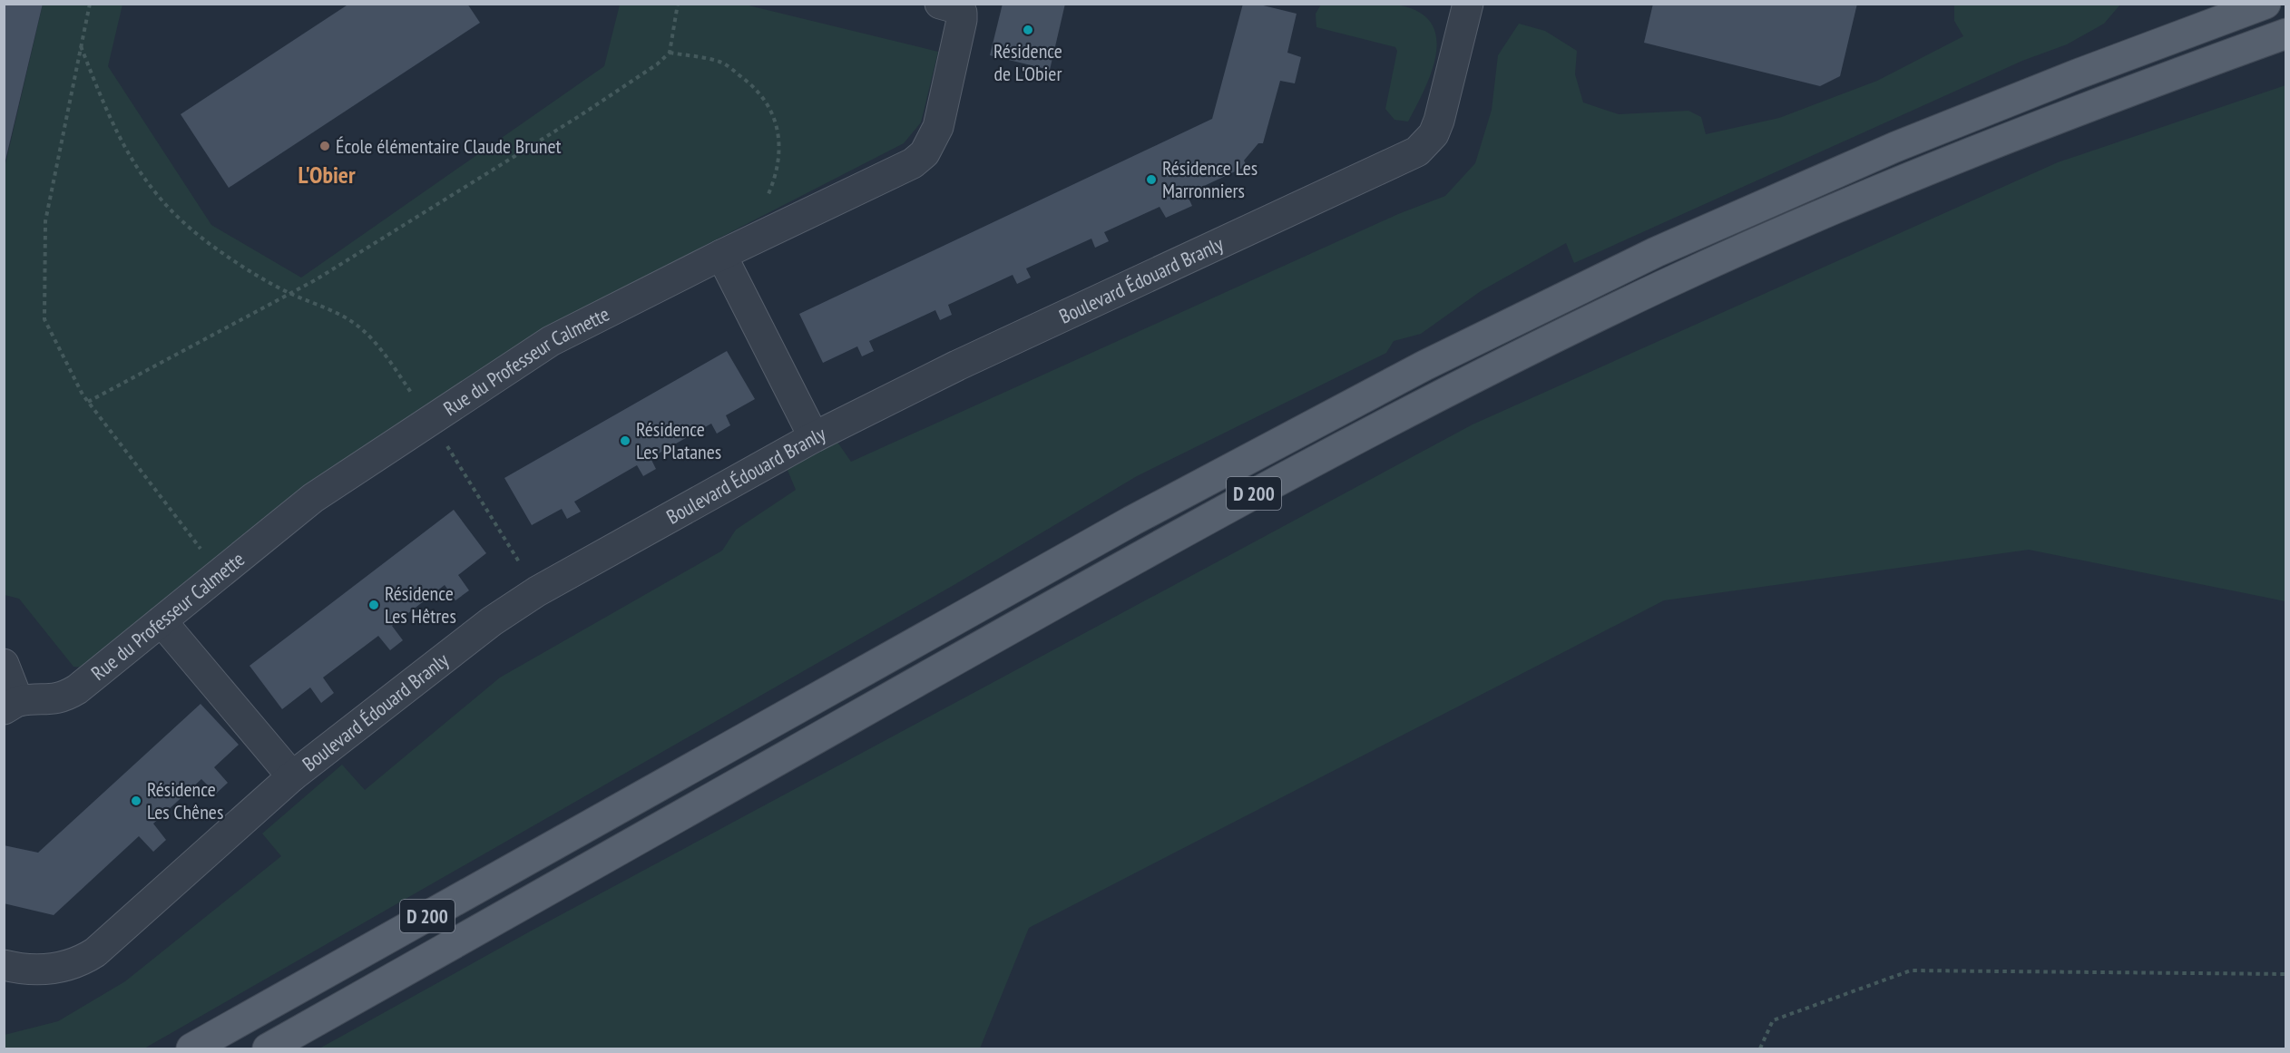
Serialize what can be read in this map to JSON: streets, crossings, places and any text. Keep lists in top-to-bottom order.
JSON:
{
  "streets": {
    "main road": ["D 200"],
    "street": ["Boulevard Édouard Branly", "Rue du Professeur Calmette"]
  },
  "districts": ["L'Obier"],
  "places": [
    "Résidence de L'Obier",
    "École élémentaire Claude Brunet",
    "Résidence Les Marronniers",
    "Résidence Les Platanes",
    "Résidence Les Hêtres",
    "Résidence Les Chênes"
  ]
}
